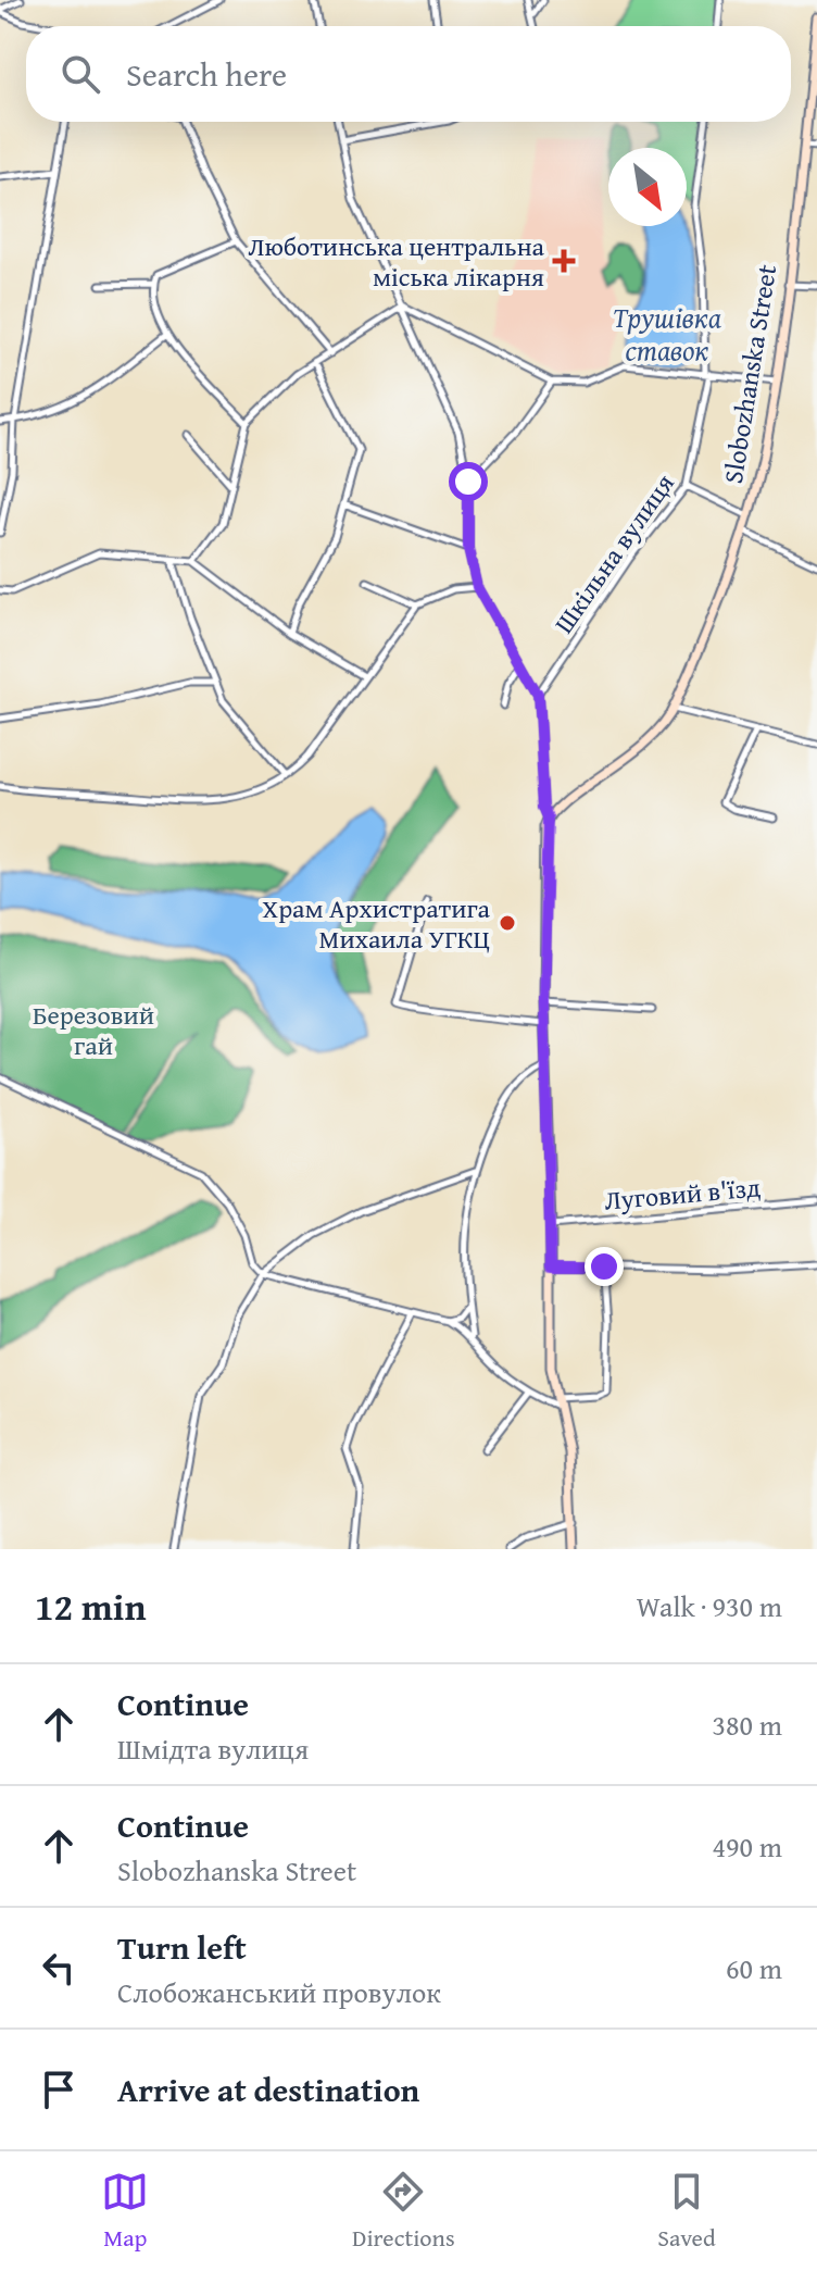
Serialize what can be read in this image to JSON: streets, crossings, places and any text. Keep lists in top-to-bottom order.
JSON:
{
  "streets": {
    "street": ["Slobozhanska Street", "Шкільна вулиця", "Луговий в'їзд"]
  },
  "water": ["Трушівка ставок"],
  "parks": ["Березовий гай"],
  "places": {
    "health": ["Люботинська центральна міська лікарня"],
    "other": ["Храм Архистратига Михаила УГКЦ"]
  },
  "north": "bottom right",
  "page": {
    "search": "Search here",
    "heading": ["12 min", "Walk · 930 m"],
    "list": [
      ["Continue", "Шмідта вулиця", "380 m"],
      ["Continue", "Slobozhanska Street", "490 m"],
      ["Turn left", "Слобожанський провулок", "60 m"],
      "Arrive at destination"
    ],
    "nav": ["Map", "Directions", "Saved"]
  }
}
